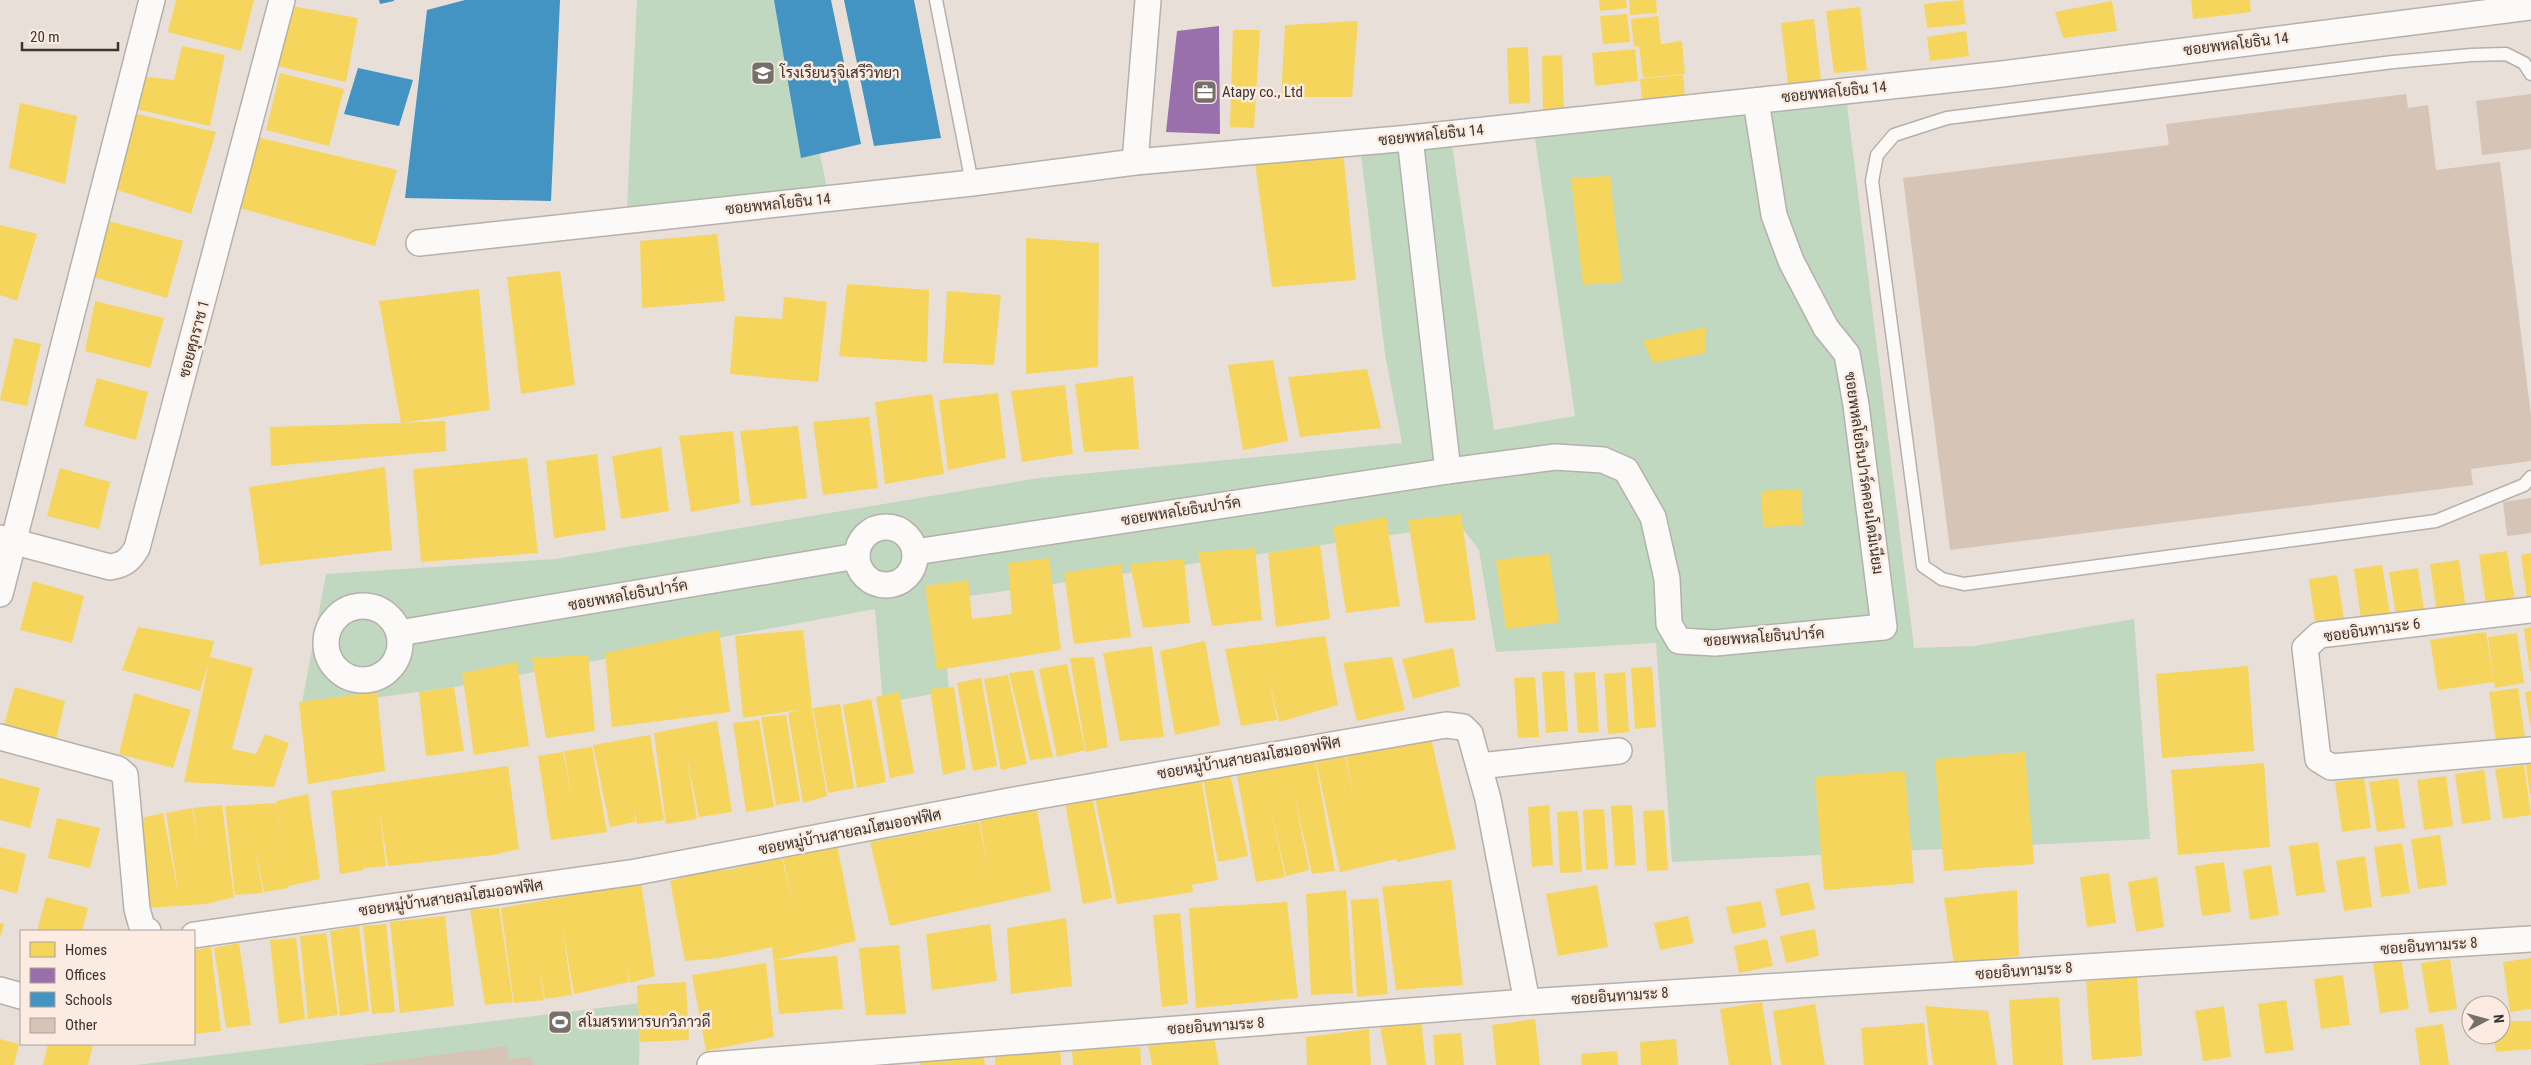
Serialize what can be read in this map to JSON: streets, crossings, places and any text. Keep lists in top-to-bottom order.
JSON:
{
  "streets": {
    "street": [
      "ซอยพหลโยธิน 14",
      "ซอยศุภราช 1",
      "ซอยพหลโยธินปาร์คคอนโดมิเนียม",
      "ซอยพหลโยธินปาร์ค",
      "ซอยอินทามระ 6",
      "ซอยหมู่บ้านสายลมโฮมออฟฟิศ",
      "ซอยอินทามระ 8"
    ]
  },
  "crossings": [
    ["ซอยพหลโยธิน 14", "ซอยพหลโยธินปาร์คคอนโดมิเนียม"],
    ["ซอยพหลโยธินปาร์คคอนโดมิเนียม", "ซอยพหลโยธินปาร์ค"],
    ["ซอยหมู่บ้านสายลมโฮมออฟฟิศ", "ซอยอินทามระ 8"]
  ],
  "places": {
    "school or university": ["โรงเรียนรุจิเสรีวิทยา"],
    "office": ["Atapy co., Ltd"],
    "sports": ["สโมสรทหารบกวิภาวดี"]
  },
  "legend": [
    "Homes",
    "Offices",
    "Schools",
    "Other"
  ],
  "scale_bar": "20 m",
  "north": "right"
}
